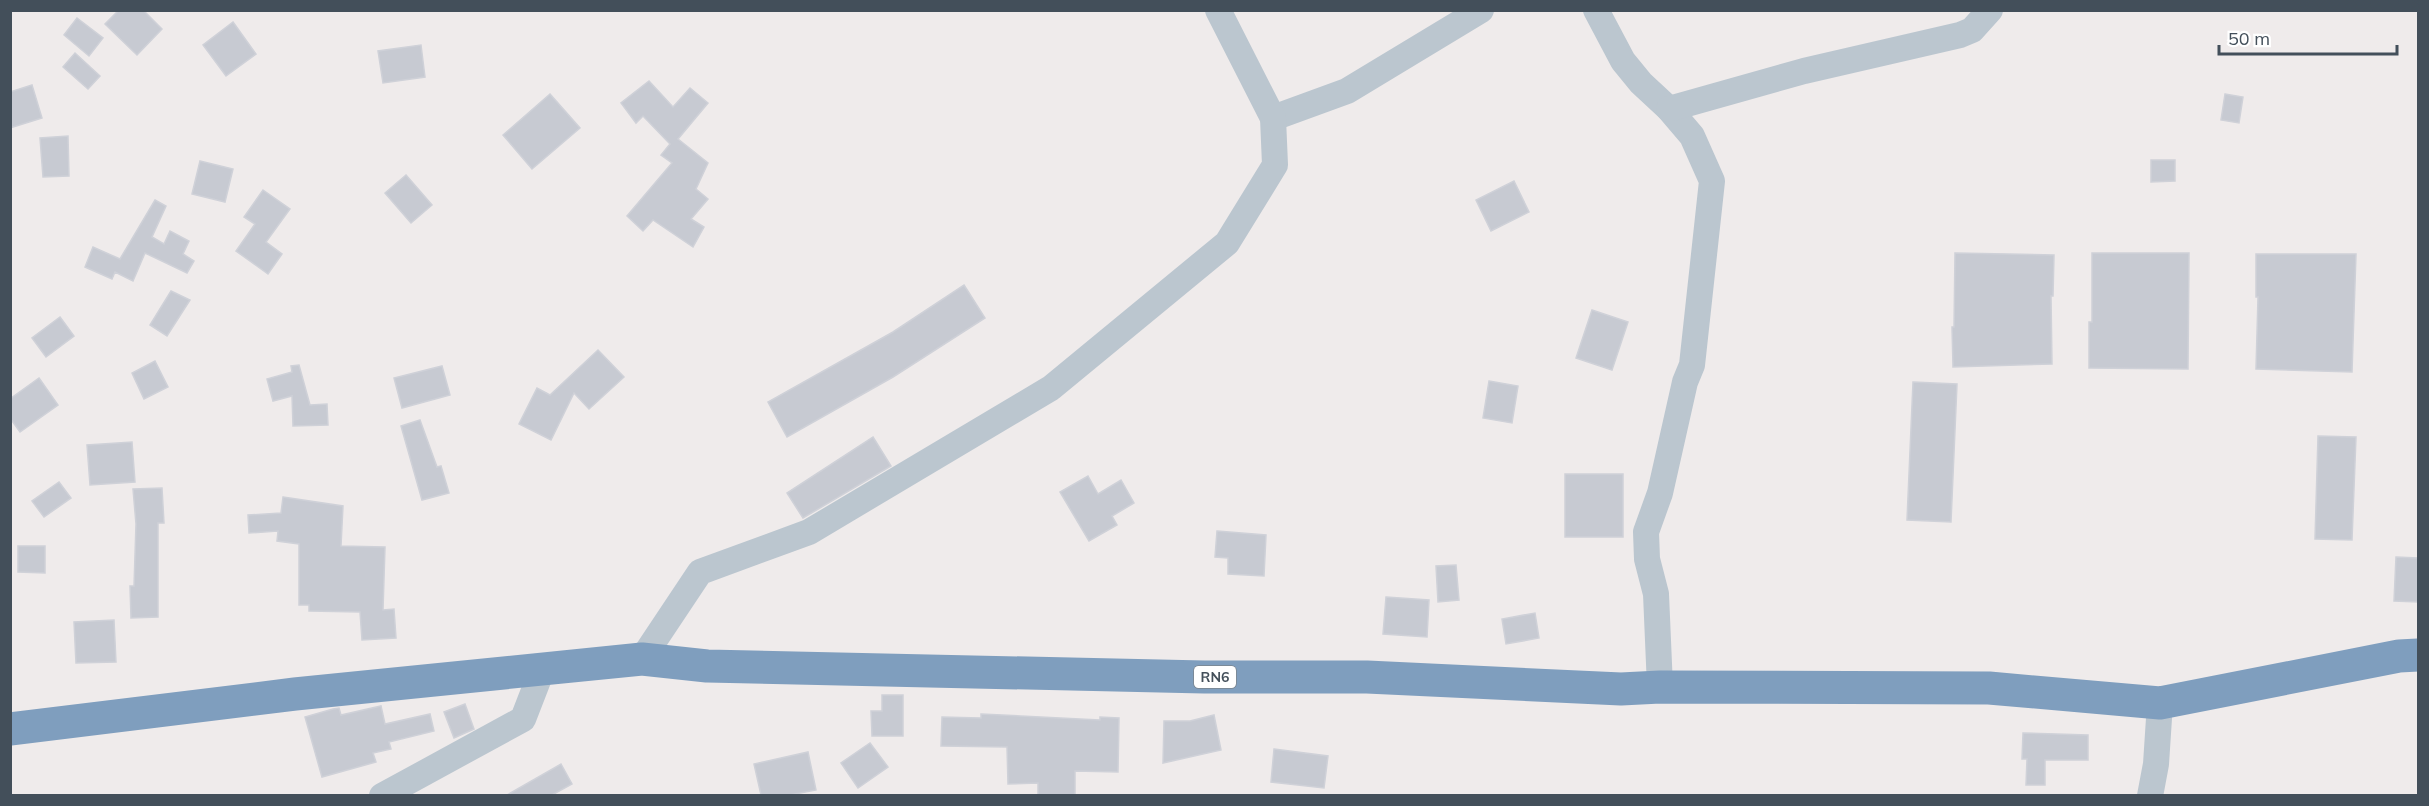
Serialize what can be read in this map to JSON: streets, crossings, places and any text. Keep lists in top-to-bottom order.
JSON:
{
  "streets": {
    "highway": ["RN6"]
  },
  "scale_bar": "50 m"
}
